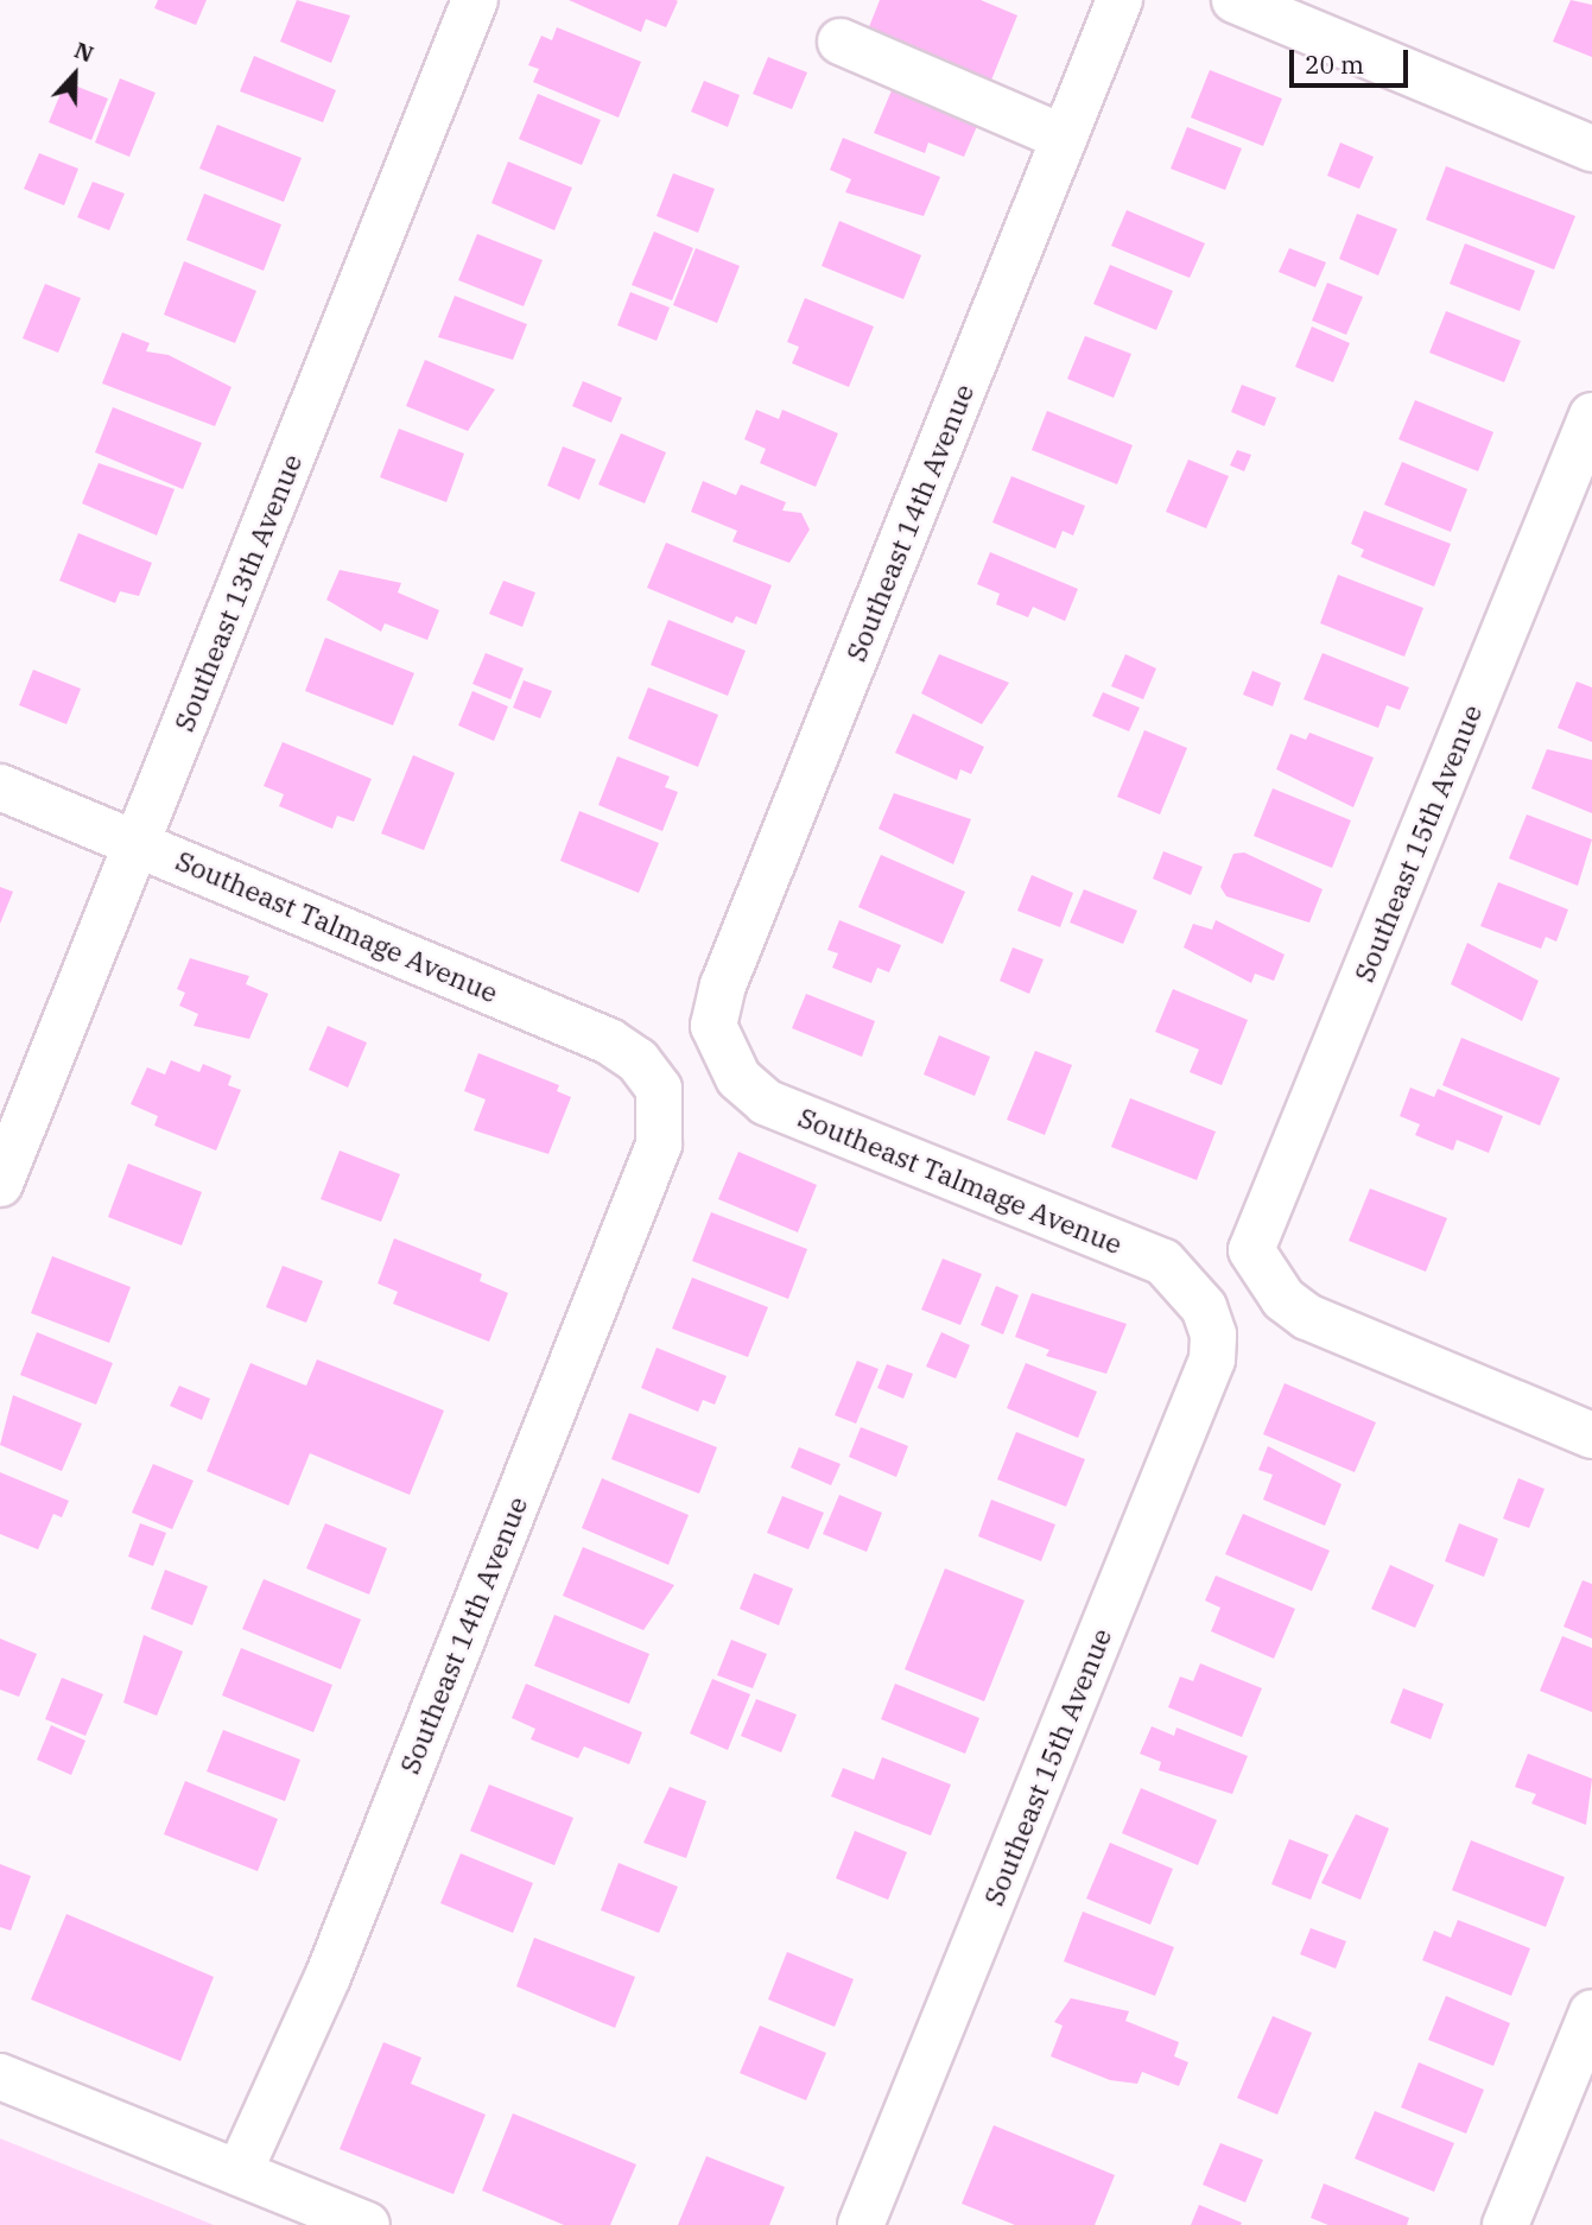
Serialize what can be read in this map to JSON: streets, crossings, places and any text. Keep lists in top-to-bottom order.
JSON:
{
  "streets": {
    "street": [
      "Southeast 14th Avenue",
      "Southeast 13th Avenue",
      "Southeast 15th Avenue",
      "Southeast Talmage Avenue"
    ]
  },
  "crossings": [
    ["Southeast 14th Avenue", "Southeast Talmage Avenue"],
    ["Southeast 13th Avenue", "Southeast Talmage Avenue"],
    ["Southeast 15th Avenue", "Southeast Talmage Avenue"]
  ],
  "scale_bar": "20 m",
  "north": "top"
}
